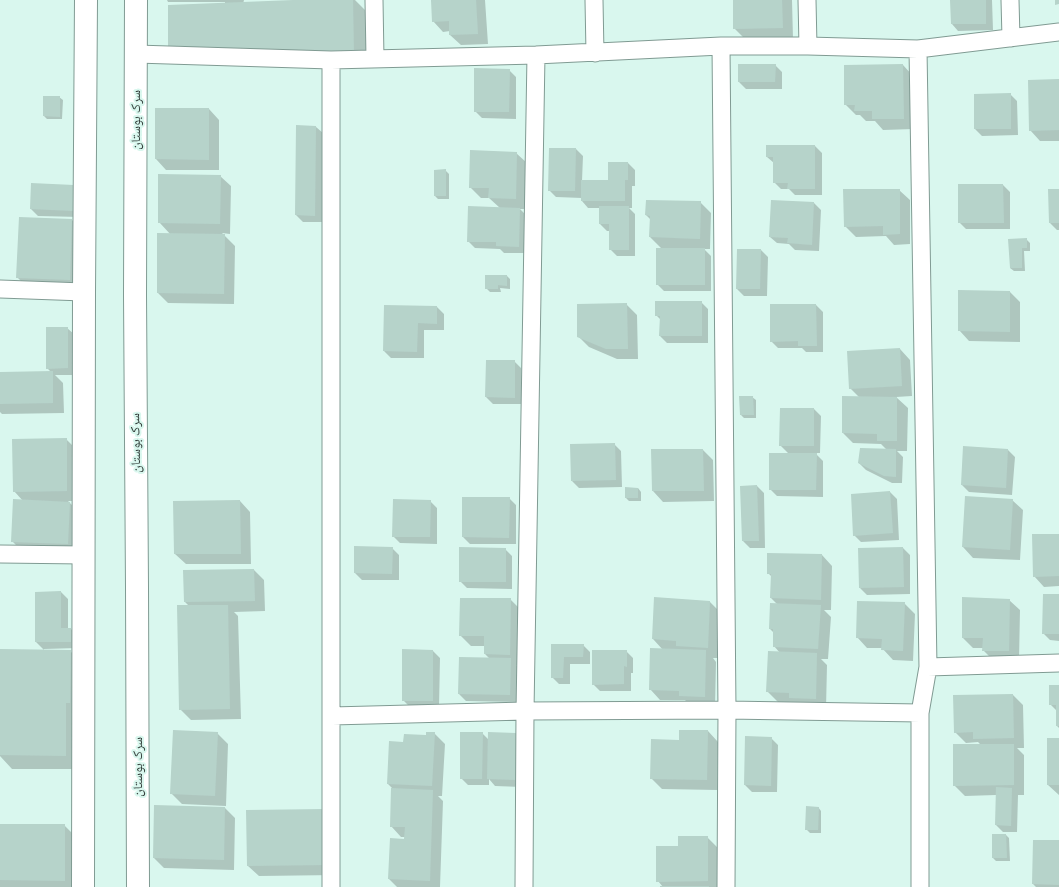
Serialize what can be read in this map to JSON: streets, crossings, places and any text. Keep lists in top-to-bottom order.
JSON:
{
  "streets": {
    "street": ["سرک بوستان"]
  }
}
